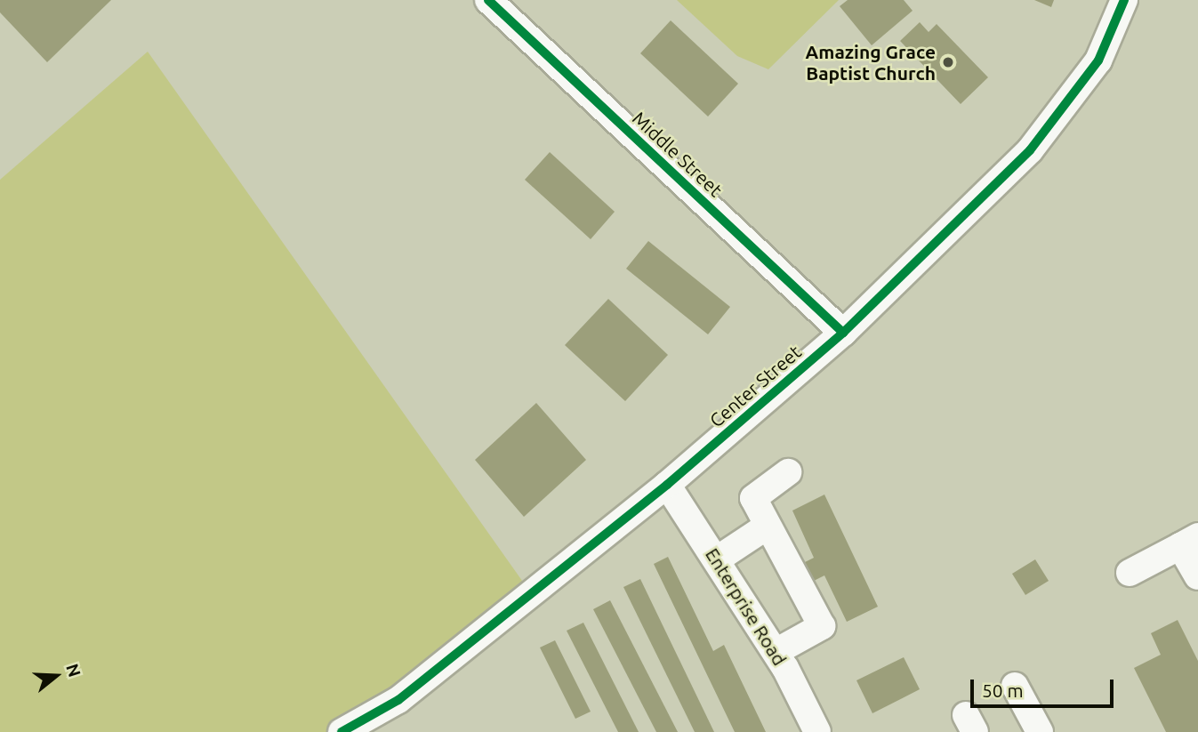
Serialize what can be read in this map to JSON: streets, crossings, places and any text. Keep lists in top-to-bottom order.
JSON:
{
  "streets": {
    "street": ["Middle Street", "Center Street", "Enterprise Road"]
  },
  "crossings": [
    ["Middle Street", "Center Street"],
    ["Center Street", "Enterprise Road"]
  ],
  "places": ["Amazing Grace Baptist Church"],
  "scale_bar": "50 m",
  "north": "right"
}
